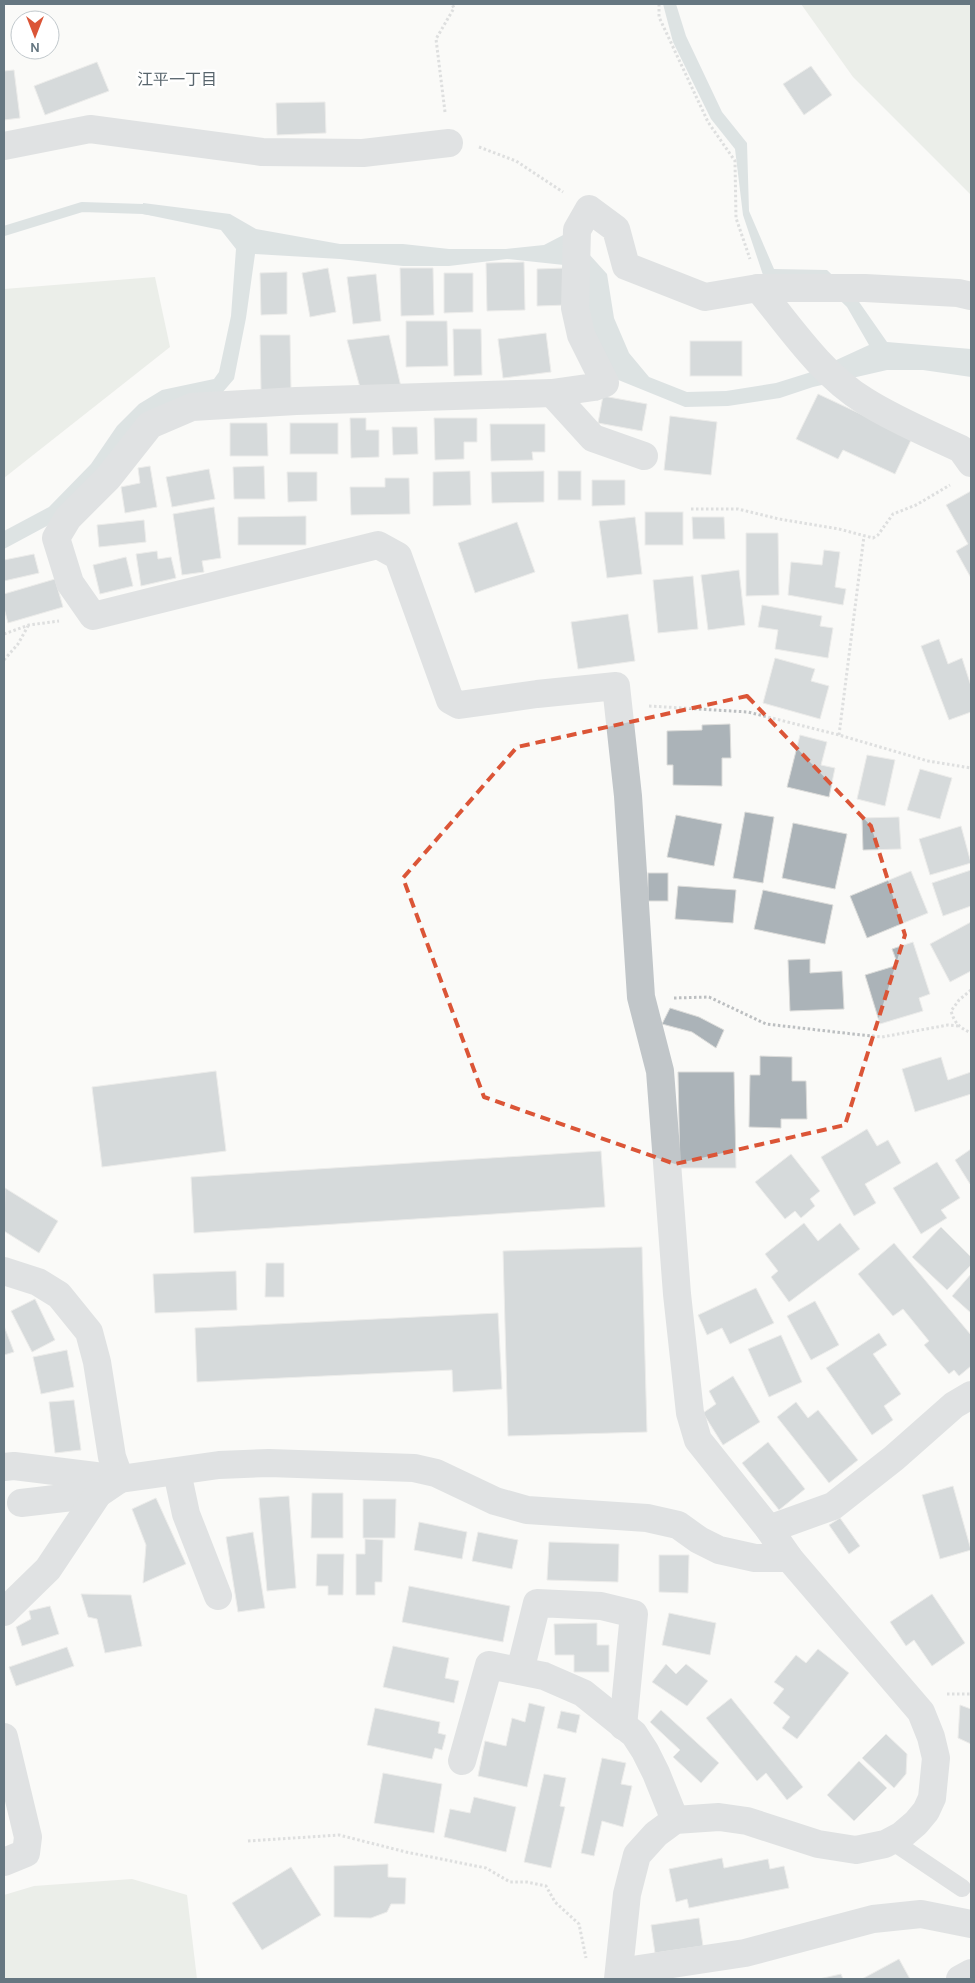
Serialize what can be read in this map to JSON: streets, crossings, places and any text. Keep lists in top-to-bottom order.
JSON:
{
  "districts": ["江平一丁目"],
  "north": "bottom"
}
